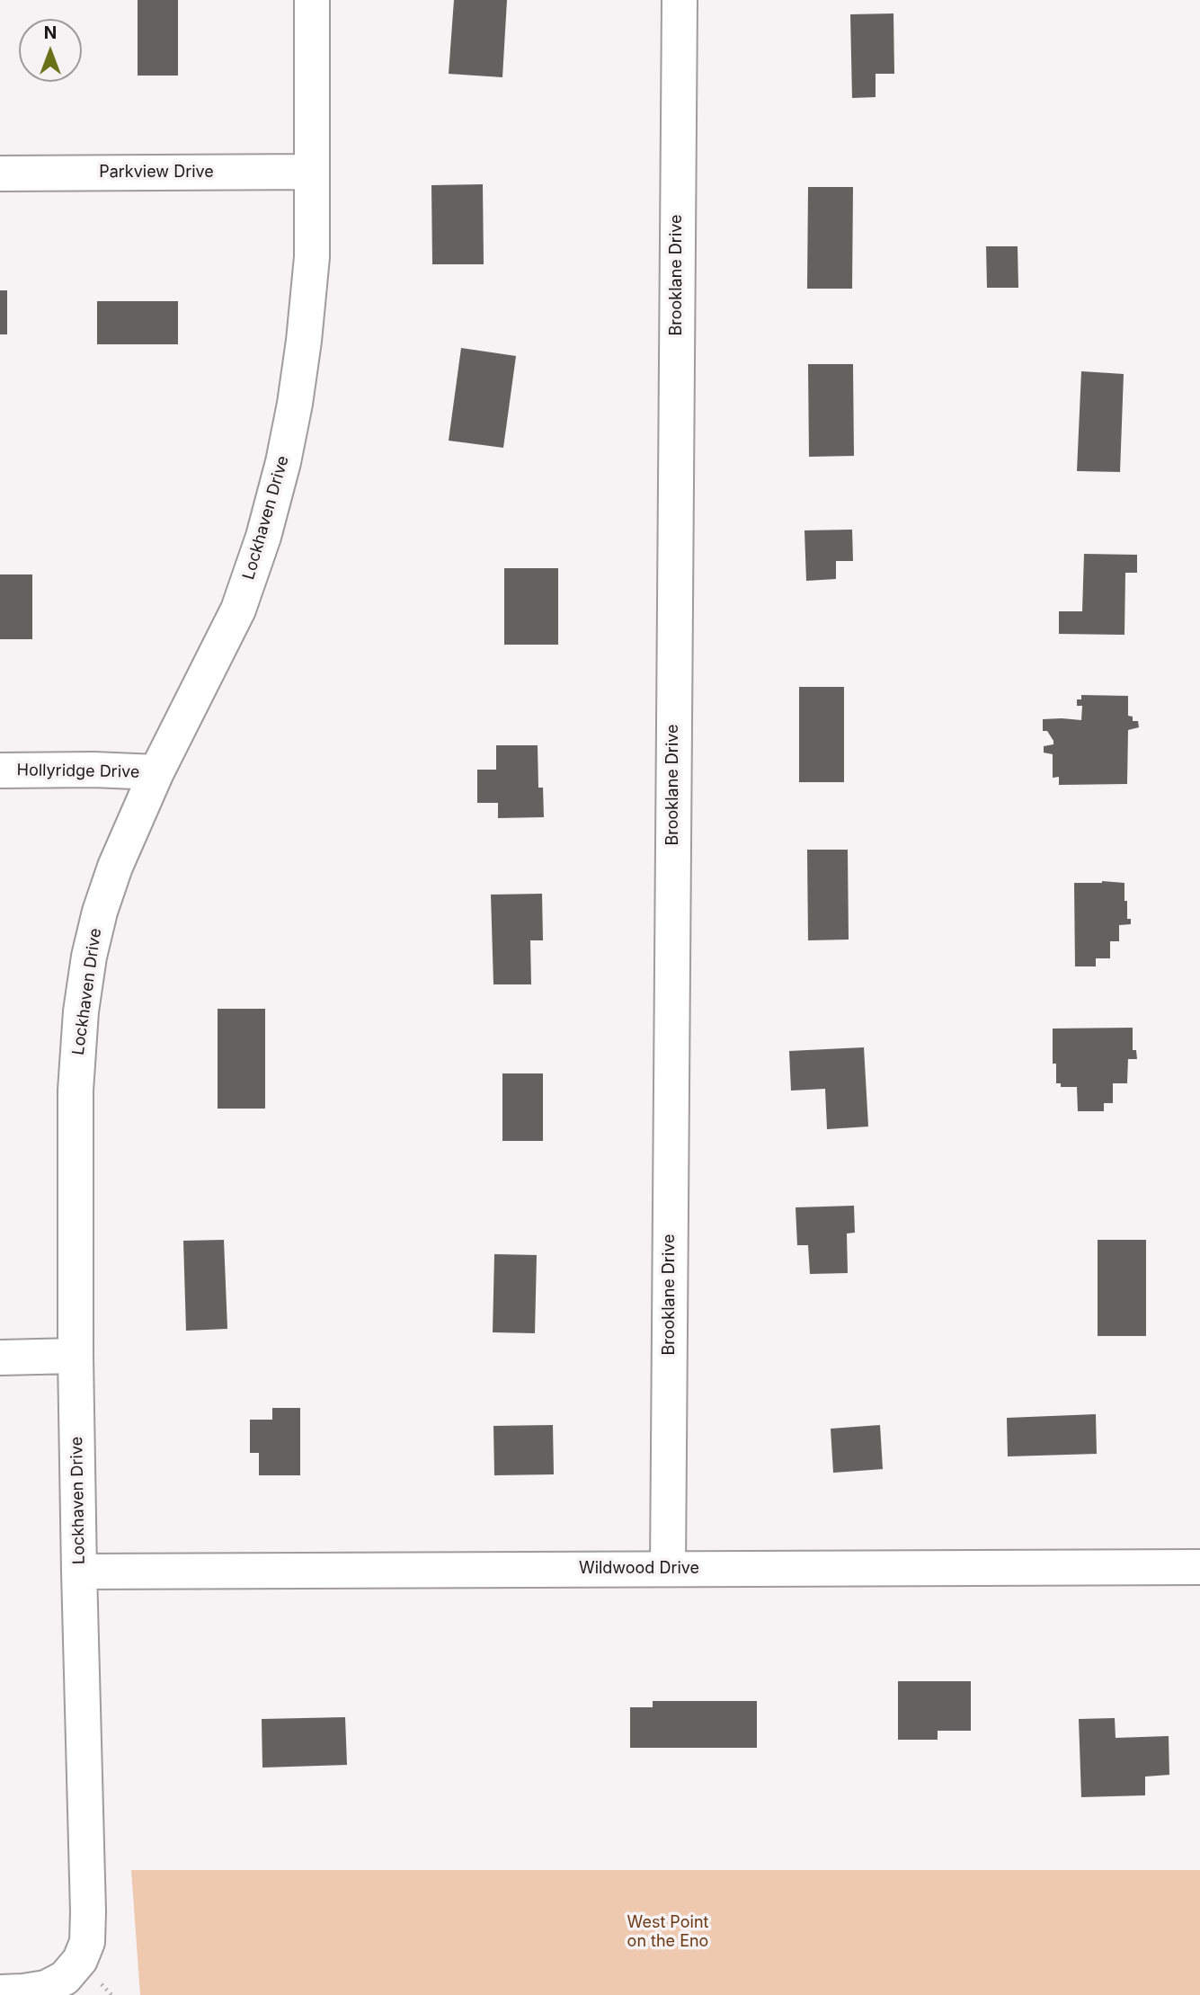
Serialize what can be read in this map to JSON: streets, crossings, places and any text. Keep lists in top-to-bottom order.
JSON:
{
  "streets": {
    "street": [
      "Parkview Drive",
      "Brooklane Drive",
      "Lockhaven Drive",
      "Hollyridge Drive",
      "Wildwood Drive"
    ]
  },
  "crossings": [
    ["Parkview Drive", "Lockhaven Drive"],
    ["Brooklane Drive", "Wildwood Drive"],
    ["Lockhaven Drive", "Hollyridge Drive"],
    ["Lockhaven Drive", "Wildwood Drive"]
  ],
  "parks": ["West Point on the Eno"],
  "north": "top"
}
